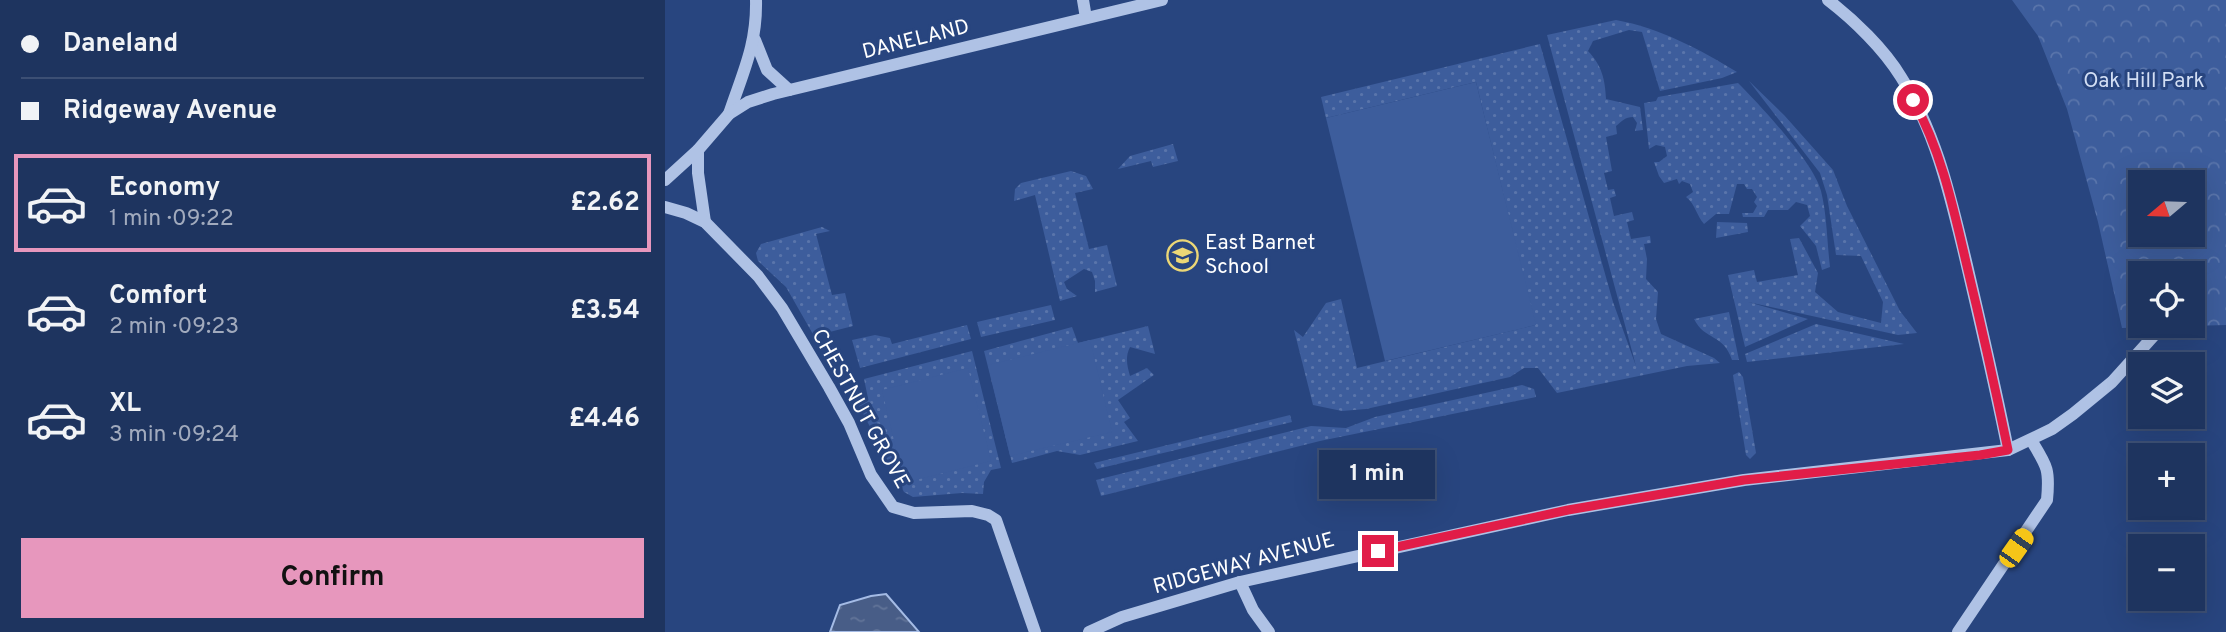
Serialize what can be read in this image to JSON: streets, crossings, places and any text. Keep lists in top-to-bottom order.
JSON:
{
  "streets": {
    "street": ["DANELAND", "CHESTNUT GROVE", "RIDGEWAY AVENUE"]
  },
  "parks": ["Oak Hill Park"],
  "places": {
    "school or university": ["East Barnet School"]
  },
  "north": "left",
  "page": {
    "banner": ["Daneland", "Ridgeway Avenue"],
    "list": [
      {
        "name": "Economy",
        "note": "1 min · 09:22",
        "value": "£2.62"
      },
      {
        "name": "Comfort",
        "note": "2 min · 09:23",
        "value": "£3.54"
      },
      {
        "name": "XL",
        "note": "3 min · 09:24",
        "value": "£4.46"
      }
    ],
    "map_buttons": ["+", "−"],
    "bubble": "1 min",
    "buttons": "Confirm"
  }
}
